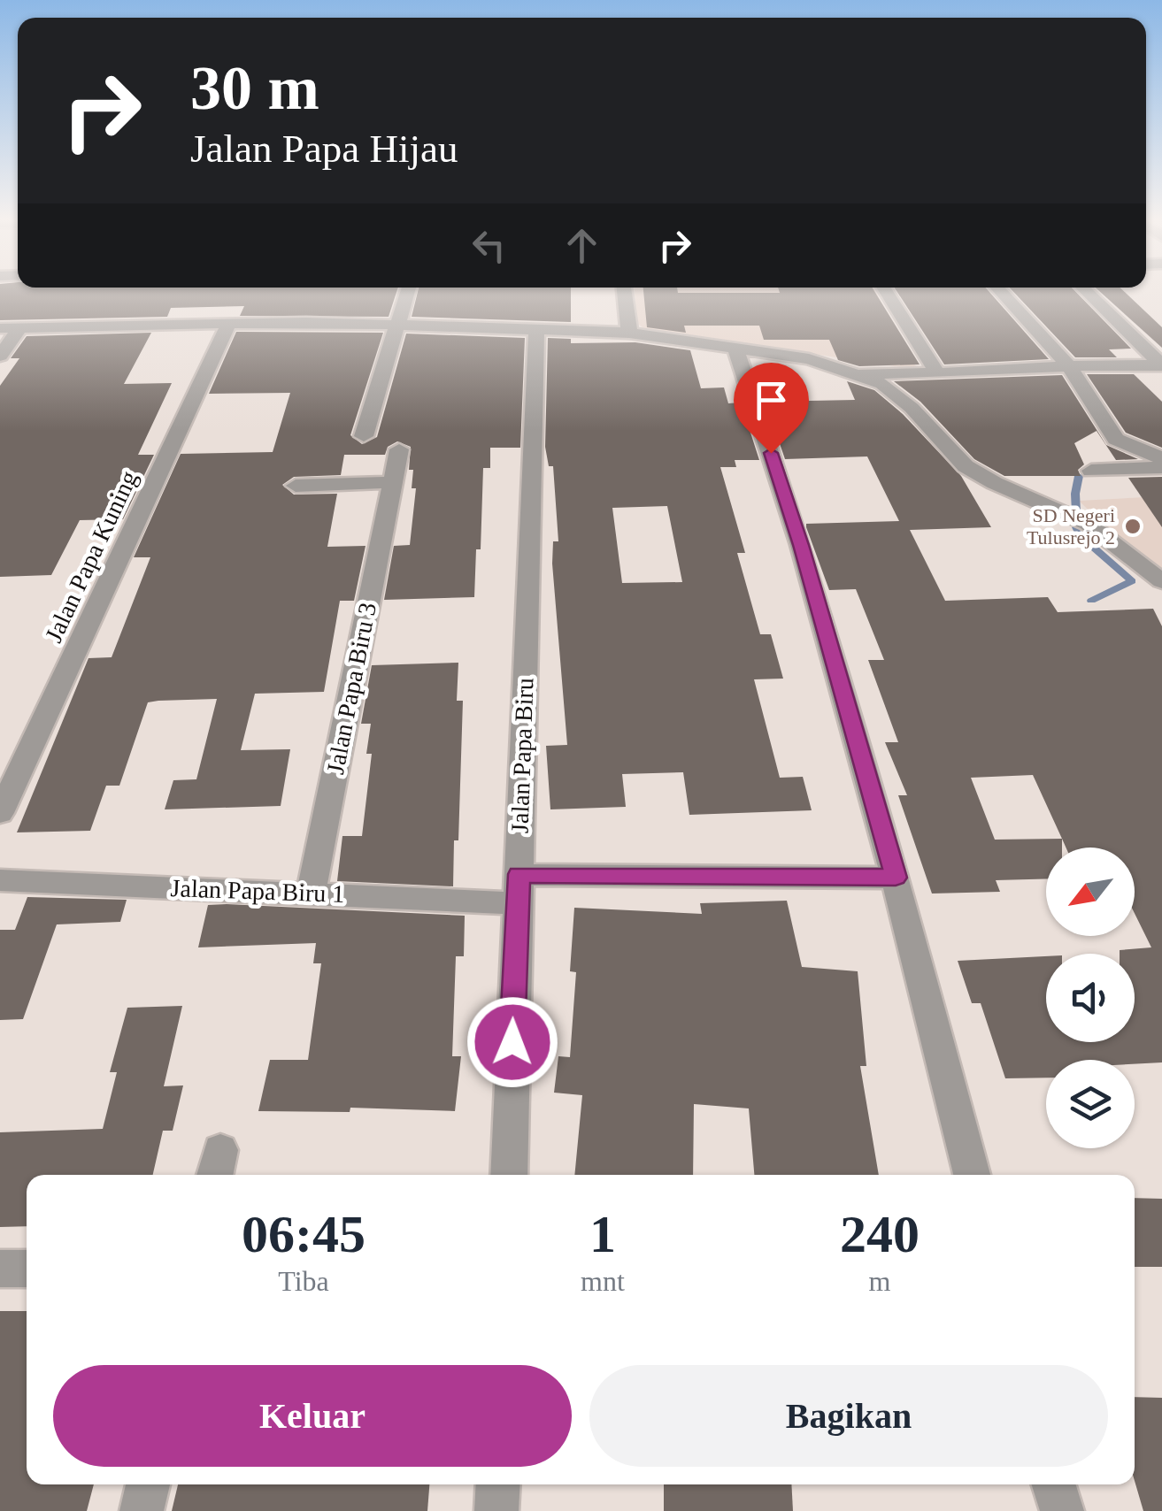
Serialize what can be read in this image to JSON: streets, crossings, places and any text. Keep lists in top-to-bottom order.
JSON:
{
  "streets": {
    "street": [
      "Jalan Papa Kuning",
      "Jalan Papa Biru 3",
      "Jalan Papa Biru",
      "Jalan Papa Biru 1"
    ]
  },
  "crossings": [
    ["Jalan Papa Biru 3", "Jalan Papa Biru 1"],
    ["Jalan Papa Biru", "Jalan Papa Biru 1"]
  ],
  "places": ["SD Negeri Tulusrejo 2"],
  "north": "bottom left",
  "page": {
    "turn": ["30 m", "Jalan Papa Hijau"],
    "eta": [
      "06:45",
      "Tiba",
      "1",
      "mnt",
      "240",
      "m"
    ],
    "buttons": ["Keluar", "Bagikan"]
  }
}
